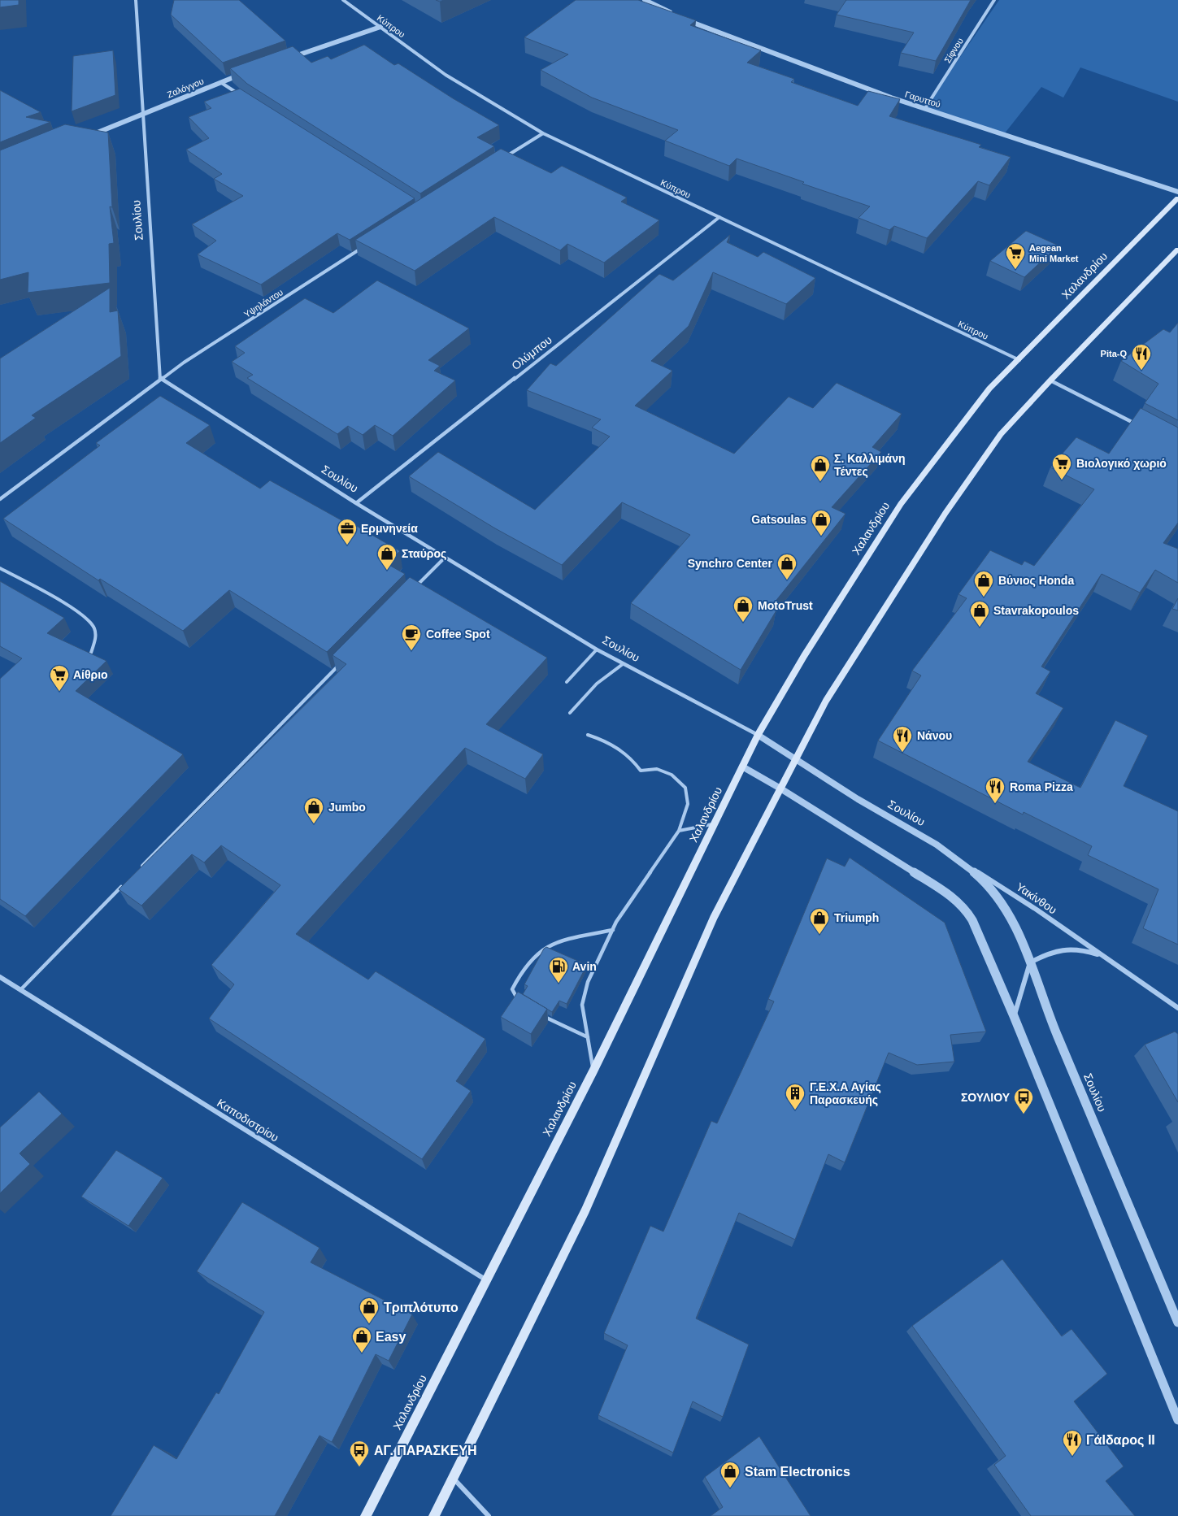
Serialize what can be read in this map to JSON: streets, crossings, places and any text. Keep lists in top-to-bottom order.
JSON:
{
  "streets": {
    "main road": ["Χαλανδρίου"],
    "street": [
      "Κύπρου",
      "Σίφνου",
      "Ζαλόγγου",
      "Γαρυττού",
      "Σουλίου",
      "Υψηλάντου",
      "Ολύμπου",
      "Υακίνθου",
      "Καποδιστρίου"
    ]
  },
  "crossings": [
    ["Κύπρου", "Χαλανδρίου"],
    ["Κύπρου", "Ολύμπου"],
    ["Σίφνου", "Γαρυττού"],
    ["Ζαλόγγου", "Σουλίου"],
    ["Σουλίου", "Χαλανδρίου"],
    ["Σουλίου", "Υψηλάντου"],
    ["Σουλίου", "Ολύμπου"],
    ["Σουλίου", "Υακίνθου"],
    ["Χαλανδρίου", "Καποδιστρίου"]
  ],
  "places": {
    "supermarket": ["Aegean Mini Market", "Βιολογικό χωριό", "Αίθριο"],
    "restaurant": [
      "Pita-Q",
      "Νάνου",
      "Roma Pizza",
      "ΓάΙδαρος ΙΙ"
    ],
    "shop": [
      "Σ. Καλλιμάνη Τέντες",
      "Gatsoulas",
      "Σταύρος",
      "Synchro Center",
      "Βύνιος Honda",
      "MotoTrust",
      "Stavrakopoulos",
      "Jumbo",
      "Triumph",
      "Τριπλότυπο",
      "Easy",
      "Stam Electronics"
    ],
    "office": ["Ερμνηνεία"],
    "cafe": ["Coffee Spot"],
    "fuel station": ["Avin"],
    "building": ["Γ.Ε.Χ.Α Αγίας Παρασκευής"],
    "bus stop": ["ΣΟΥΛΙΟΥ", "ΑΓ. ΠΑΡΑΣΚΕΥΗ"]
  }
}
